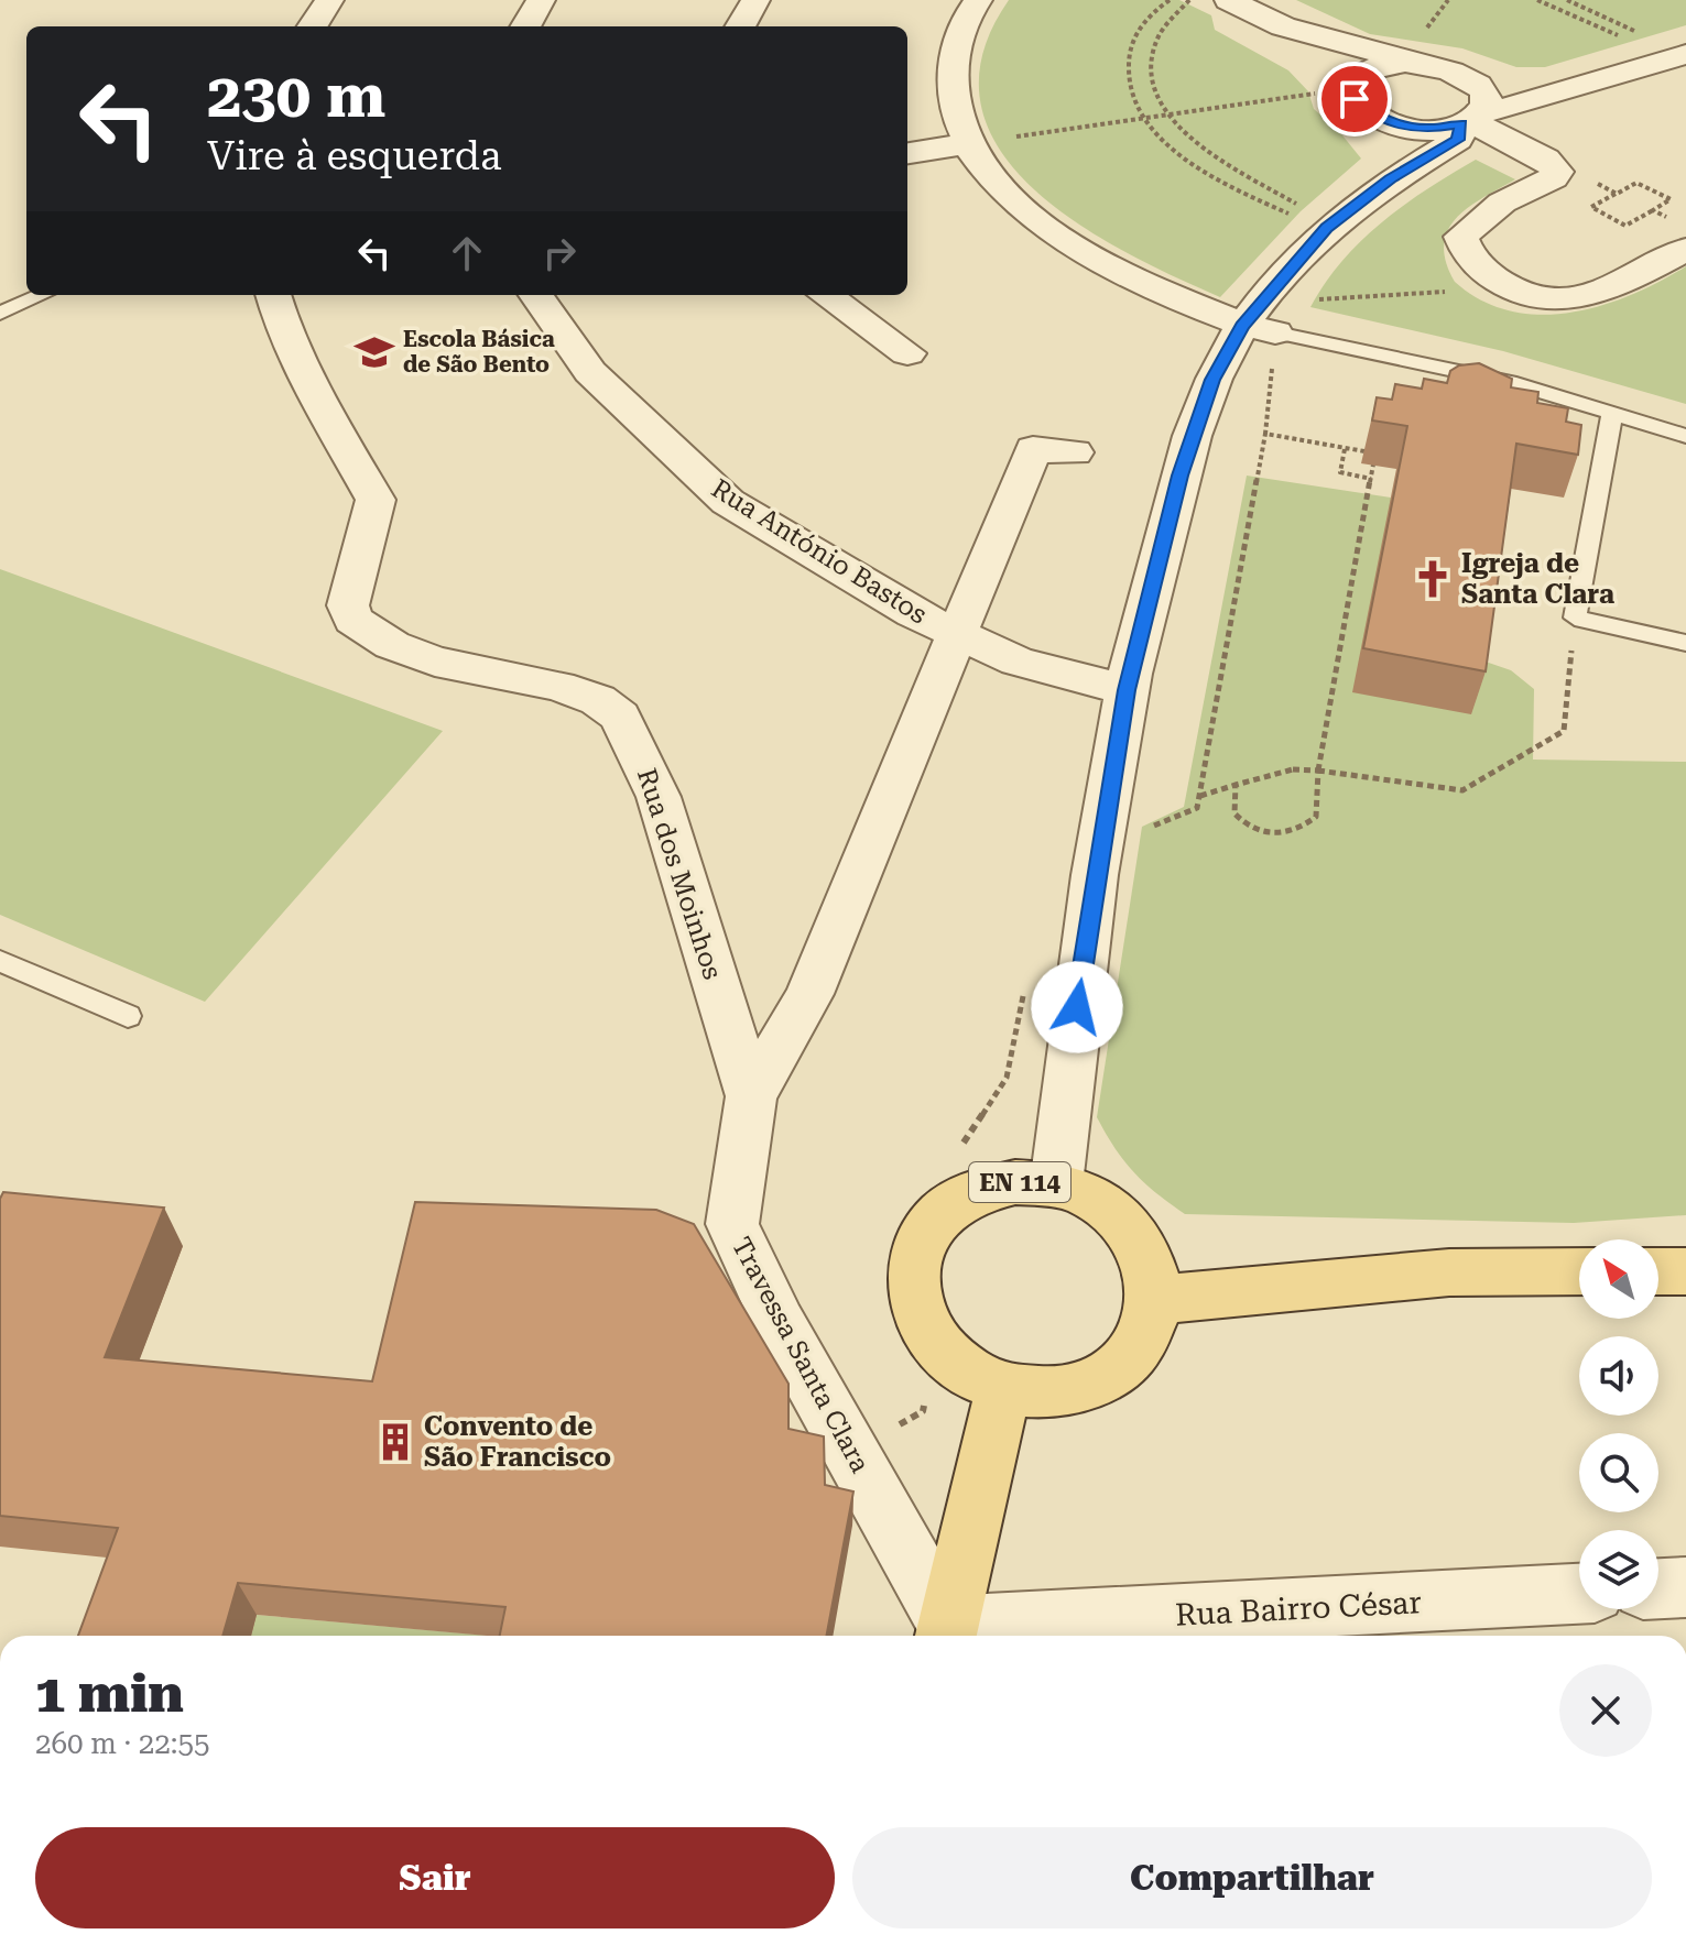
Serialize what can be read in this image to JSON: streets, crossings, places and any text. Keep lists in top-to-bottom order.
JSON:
{
  "streets": {
    "main road": ["EN 114"],
    "street": [
      "Rua António Bastos",
      "Rua dos Moinhos",
      "Travessa Santa Clara",
      "Rua Bairro César"
    ]
  },
  "crossings": [
    ["Rua António Bastos", "Travessa Santa Clara"],
    ["Rua dos Moinhos", "Travessa Santa Clara"],
    ["Travessa Santa Clara", "Rua Bairro César"]
  ],
  "places": {
    "school or university": ["Escola Básica de São Bento"],
    "church": ["Igreja de Santa Clara"],
    "building": ["Convento de São Francisco"]
  },
  "north": "top left",
  "page": {
    "turn": ["230 m", "Vire à esquerda"],
    "heading": ["1 min", "260 m · 22:55"],
    "buttons": ["Sair", "Compartilhar"]
  }
}
